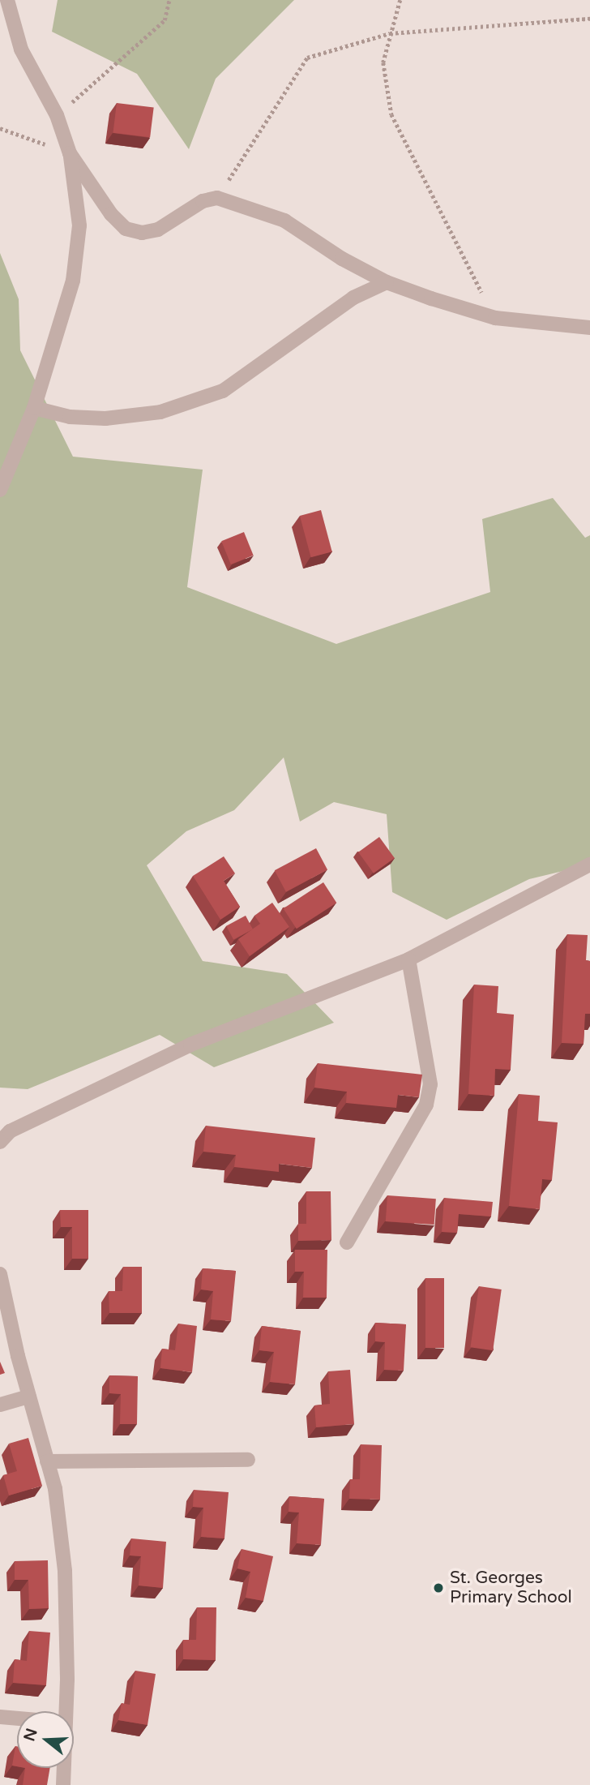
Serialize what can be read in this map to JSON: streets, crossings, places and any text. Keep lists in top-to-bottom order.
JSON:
{
  "places": ["St. Georges Primary School"],
  "north": "left"
}
